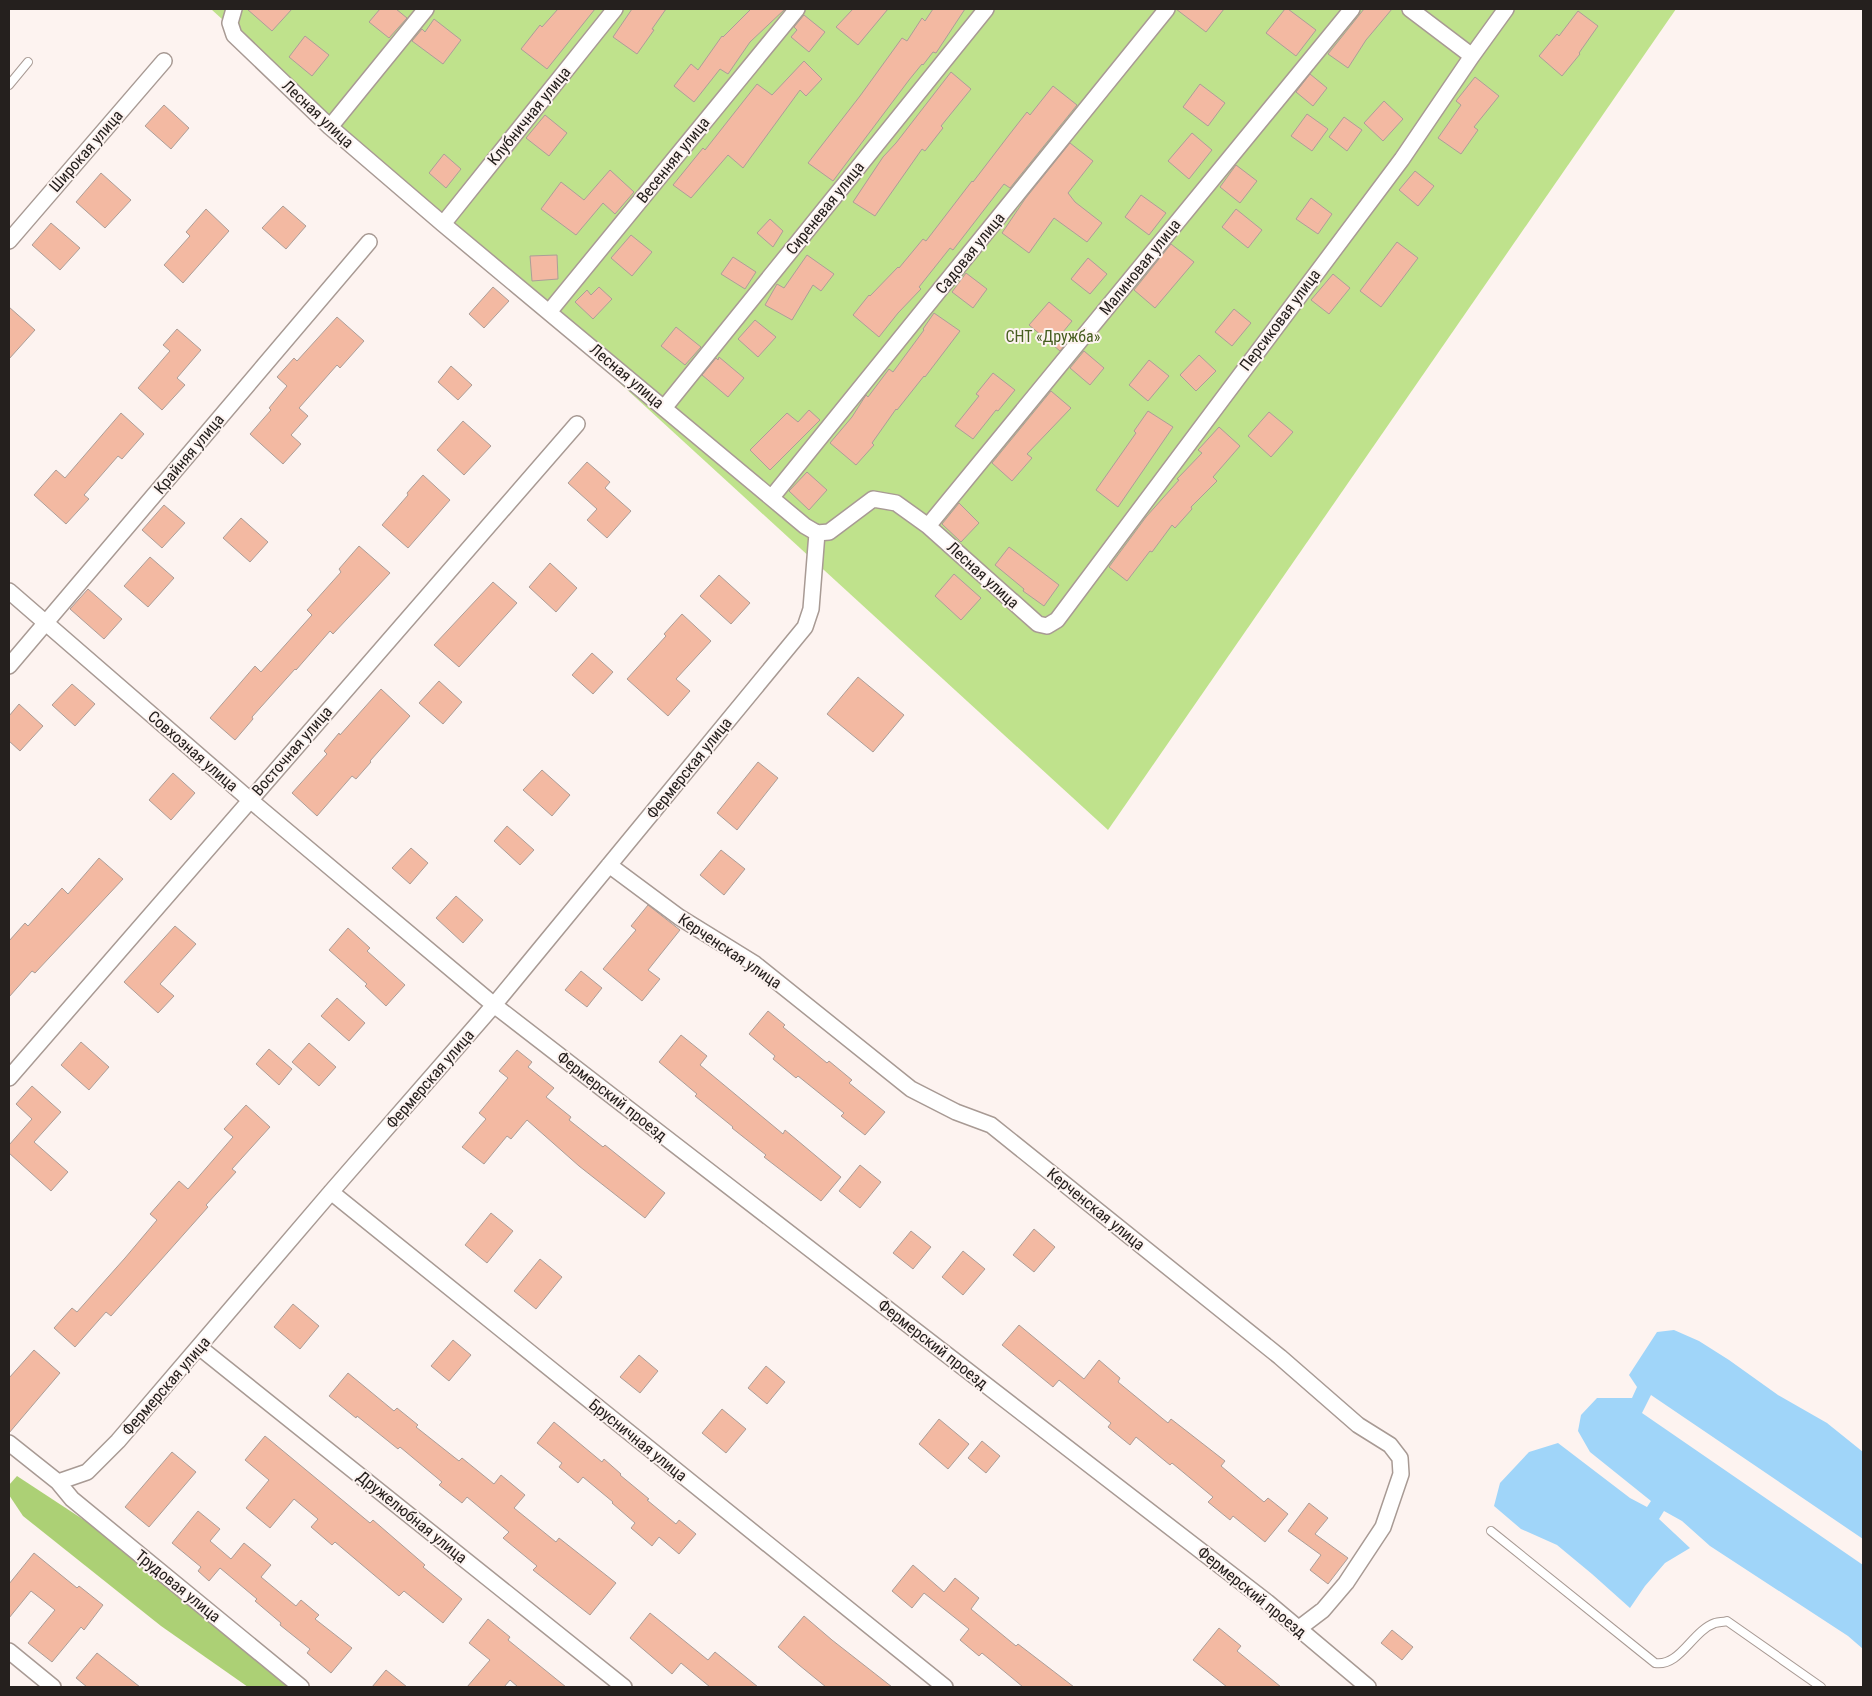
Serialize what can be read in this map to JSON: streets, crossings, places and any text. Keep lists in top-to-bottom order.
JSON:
{
  "streets": {
    "street": [
      "Лесная улица",
      "Клубничная улица",
      "Широкая улица",
      "Весенняя улица",
      "Сиреневая улица",
      "Садовая улица",
      "Малиновая улица",
      "Персиковая улица",
      "Крайняя улица",
      "Совхозная улица",
      "Восточная улица",
      "Фермерская улица",
      "Керченская улица",
      "Фермерский проезд",
      "Брусничная улица",
      "Дружелюбная улица",
      "Трудовая улица"
    ]
  },
  "crossings": [
    ["Лесная улица", "Клубничная улица"],
    ["Лесная улица", "Весенняя улица"],
    ["Лесная улица", "Сиреневая улица"],
    ["Лесная улица", "Садовая улица"],
    ["Лесная улица", "Малиновая улица"],
    ["Лесная улица", "Персиковая улица"],
    ["Лесная улица", "Фермерская улица"],
    ["Крайняя улица", "Совхозная улица"],
    ["Совхозная улица", "Восточная улица"],
    ["Совхозная улица", "Фермерская улица"],
    ["Совхозная улица", "Фермерский проезд"],
    ["Фермерская улица", "Керченская улица"],
    ["Фермерская улица", "Фермерский проезд"],
    ["Фермерская улица", "Брусничная улица"],
    ["Фермерская улица", "Дружелюбная улица"],
    ["Фермерская улица", "Трудовая улица"],
    ["Керченская улица", "Фермерский проезд"]
  ],
  "parks": ["СНТ «Дружба»"]
}
